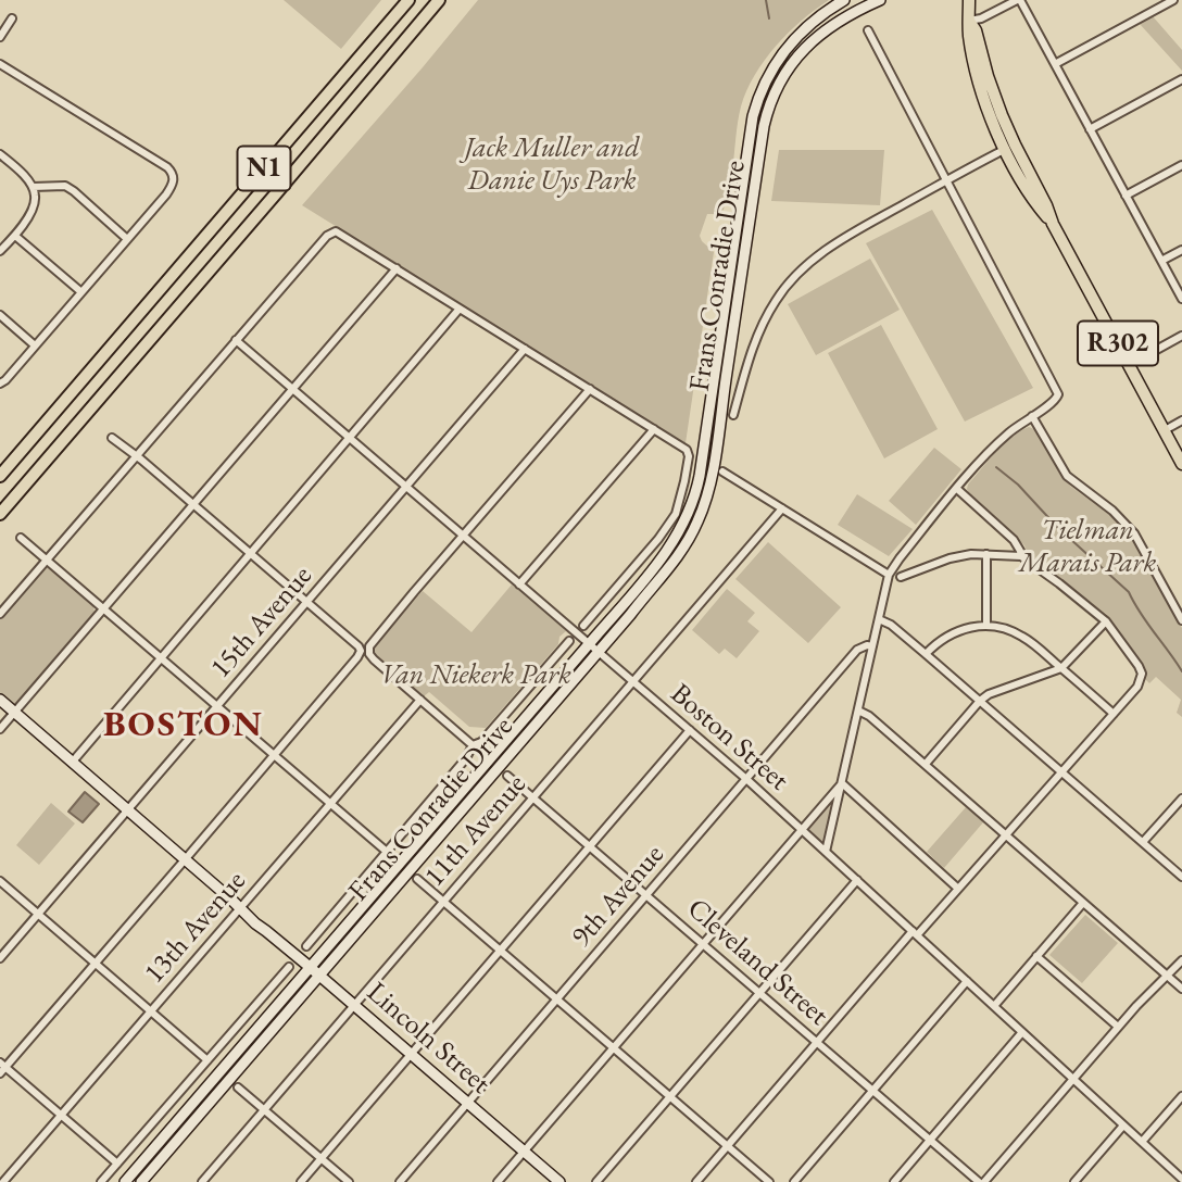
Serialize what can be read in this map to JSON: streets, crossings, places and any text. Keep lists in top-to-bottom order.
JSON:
{
  "streets": {
    "highway": ["N1"],
    "main road": ["Frans Conradie Drive", "R302", "Lincoln Street"],
    "street": [
      "15th Avenue",
      "Boston Street",
      "11th Avenue",
      "9th Avenue",
      "13th Avenue",
      "Cleveland Street"
    ]
  },
  "crossings": [
    ["Frans Conradie Drive", "Boston Street"],
    ["Frans Conradie Drive", "Lincoln Street"],
    ["15th Avenue", "Boston Street"],
    ["15th Avenue", "Lincoln Street"],
    ["Boston Street", "11th Avenue"],
    ["Boston Street", "9th Avenue"],
    ["11th Avenue", "Cleveland Street"],
    ["11th Avenue", "Lincoln Street"],
    ["9th Avenue", "Cleveland Street"],
    ["9th Avenue", "Lincoln Street"],
    ["13th Avenue", "Lincoln Street"]
  ],
  "districts": ["BOSTON"],
  "parks": ["Jack Muller and Danie Uys Park", "Tielman Marais Park", "Van Niekerk Park"]
}
